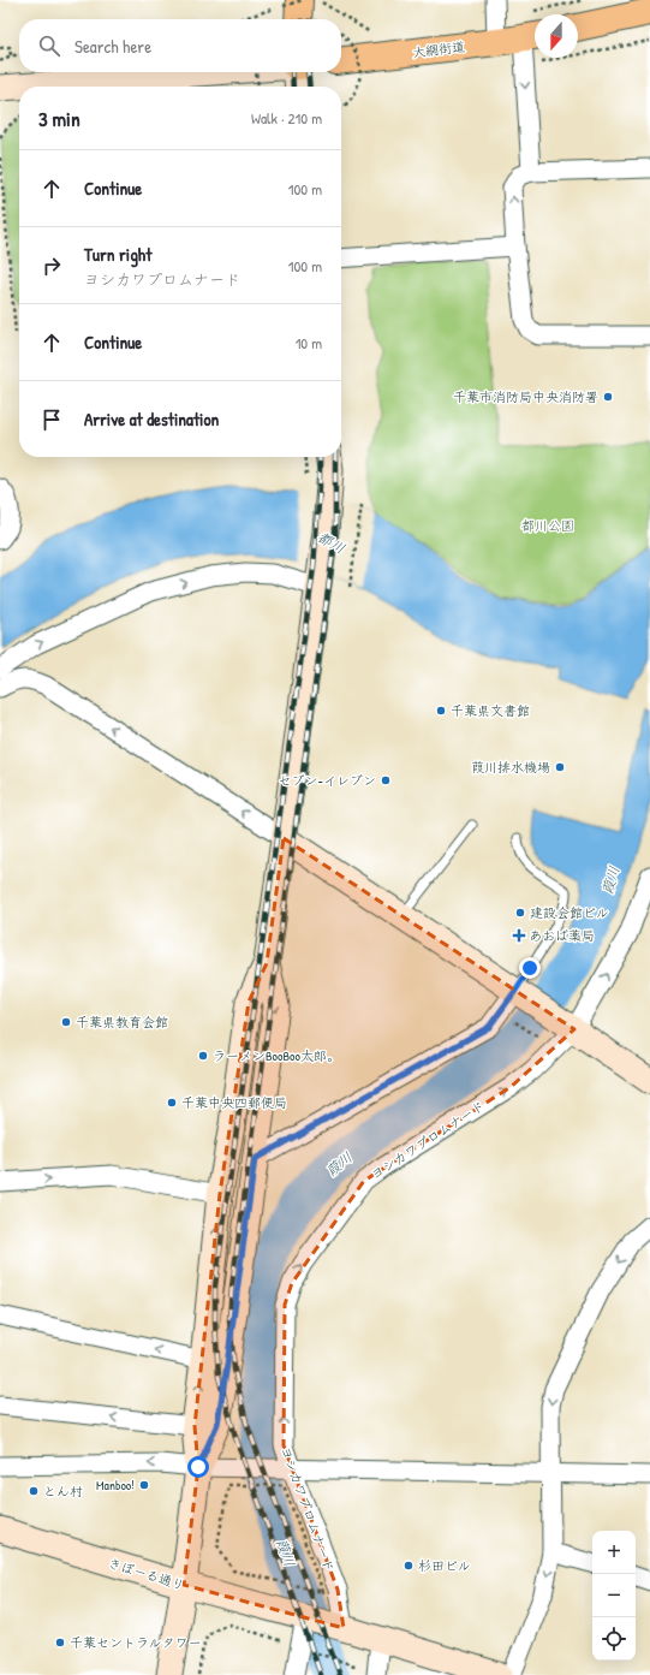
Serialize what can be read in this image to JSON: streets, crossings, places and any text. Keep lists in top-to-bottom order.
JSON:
{
  "streets": {
    "main road": ["大網街道"],
    "street": ["ヨシカワプロムナード", "きぼーる通り"]
  },
  "crossings": [
    ["ヨシカワプロムナード", "きぼーる通り"]
  ],
  "water": ["都川", "葭川"],
  "parks": ["都川公園"],
  "places": {
    "other": [
      "千葉市消防局中央消防署",
      "千葉県文書館",
      "葭川排水機場",
      "セブン-イレブン",
      "建設会館ビル",
      "千葉県教育会館",
      "ラーメンBooBoo太郎。",
      "千葉中央四郵便局",
      "Manboo!",
      "とん村",
      "杉田ビル",
      "千葉セントラルタワー"
    ],
    "health": ["あおば薬局"]
  },
  "north": "bottom",
  "page": {
    "search": "Search here",
    "heading": ["3 min", "Walk · 210 m"],
    "list": [
      ["Continue", "100 m"],
      ["Turn right", "ヨシカワプロムナード", "100 m"],
      ["Continue", "10 m"],
      "Arrive at destination"
    ],
    "map_buttons": ["+", "−"]
  }
}
